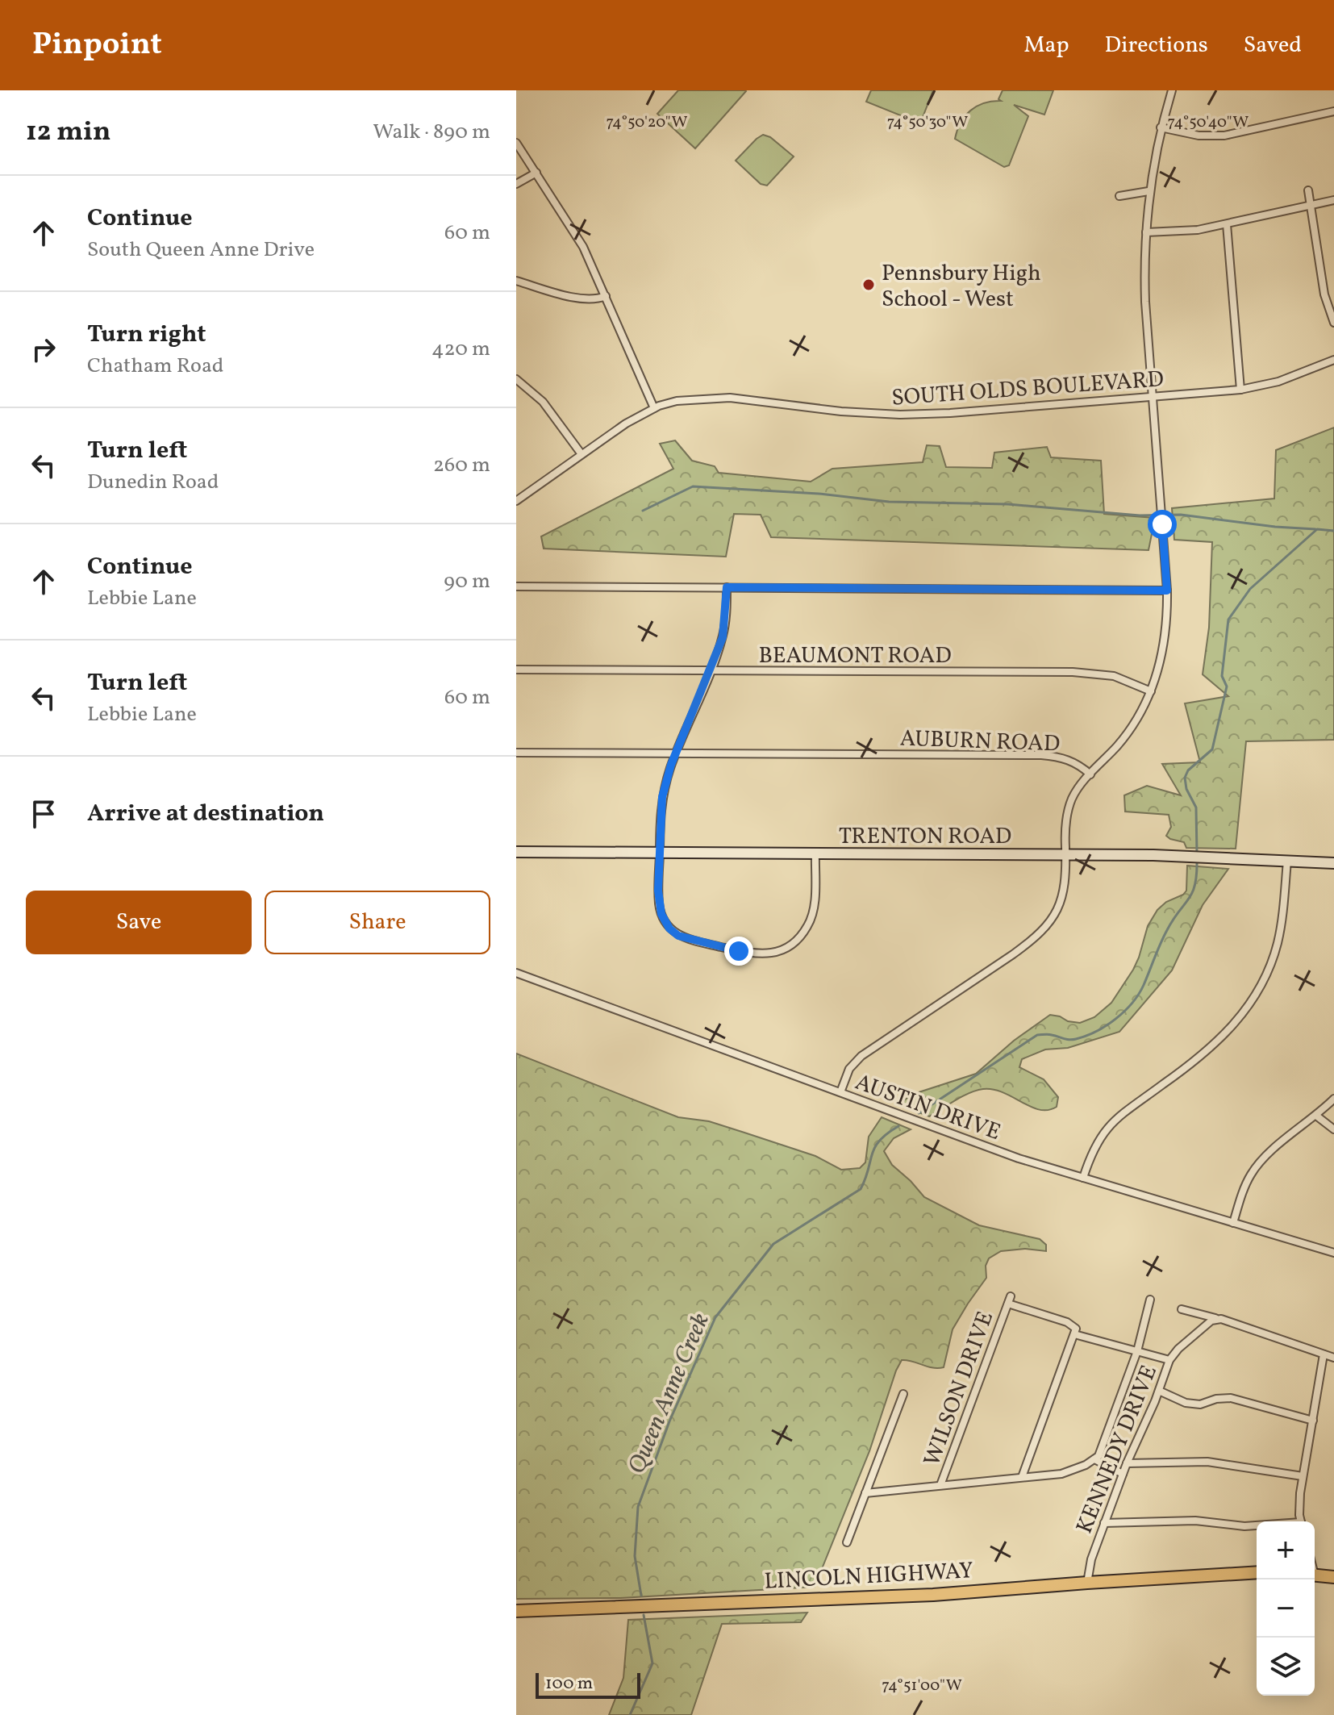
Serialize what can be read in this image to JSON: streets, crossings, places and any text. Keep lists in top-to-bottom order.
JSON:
{
  "streets": {
    "main road": ["TRENTON ROAD", "LINCOLN HIGHWAY"],
    "street": [
      "SOUTH OLDS BOULEVARD",
      "BEAUMONT ROAD",
      "AUBURN ROAD",
      "AUSTIN DRIVE",
      "WILSON DRIVE",
      "KENNEDY DRIVE"
    ]
  },
  "crossings": [
    ["WILSON DRIVE", "KENNEDY DRIVE"],
    ["KENNEDY DRIVE", "LINCOLN HIGHWAY"]
  ],
  "water": ["Queen Anne Creek"],
  "places": ["Pennsbury High School - West"],
  "scale_bar": "100 m",
  "page": {
    "header": "Pinpoint",
    "nav": ["Map", "Directions", "Saved"],
    "heading": ["12 min", "Walk · 890 m"],
    "list": [
      ["Continue", "South Queen Anne Drive", "60 m"],
      ["Turn right", "Chatham Road", "420 m"],
      ["Turn left", "Dunedin Road", "260 m"],
      ["Continue", "Lebbie Lane", "90 m"],
      ["Turn left", "Lebbie Lane", "60 m"],
      "Arrive at destination"
    ],
    "buttons": ["Save", "Share"],
    "map_buttons": ["+", "−"],
    "scale": "100 m"
  },
  "coordinates": [
    "74°50'20\"W",
    "74°50'30\"W",
    "74°50'40\"W",
    "74°51'00\"W"
  ]
}
